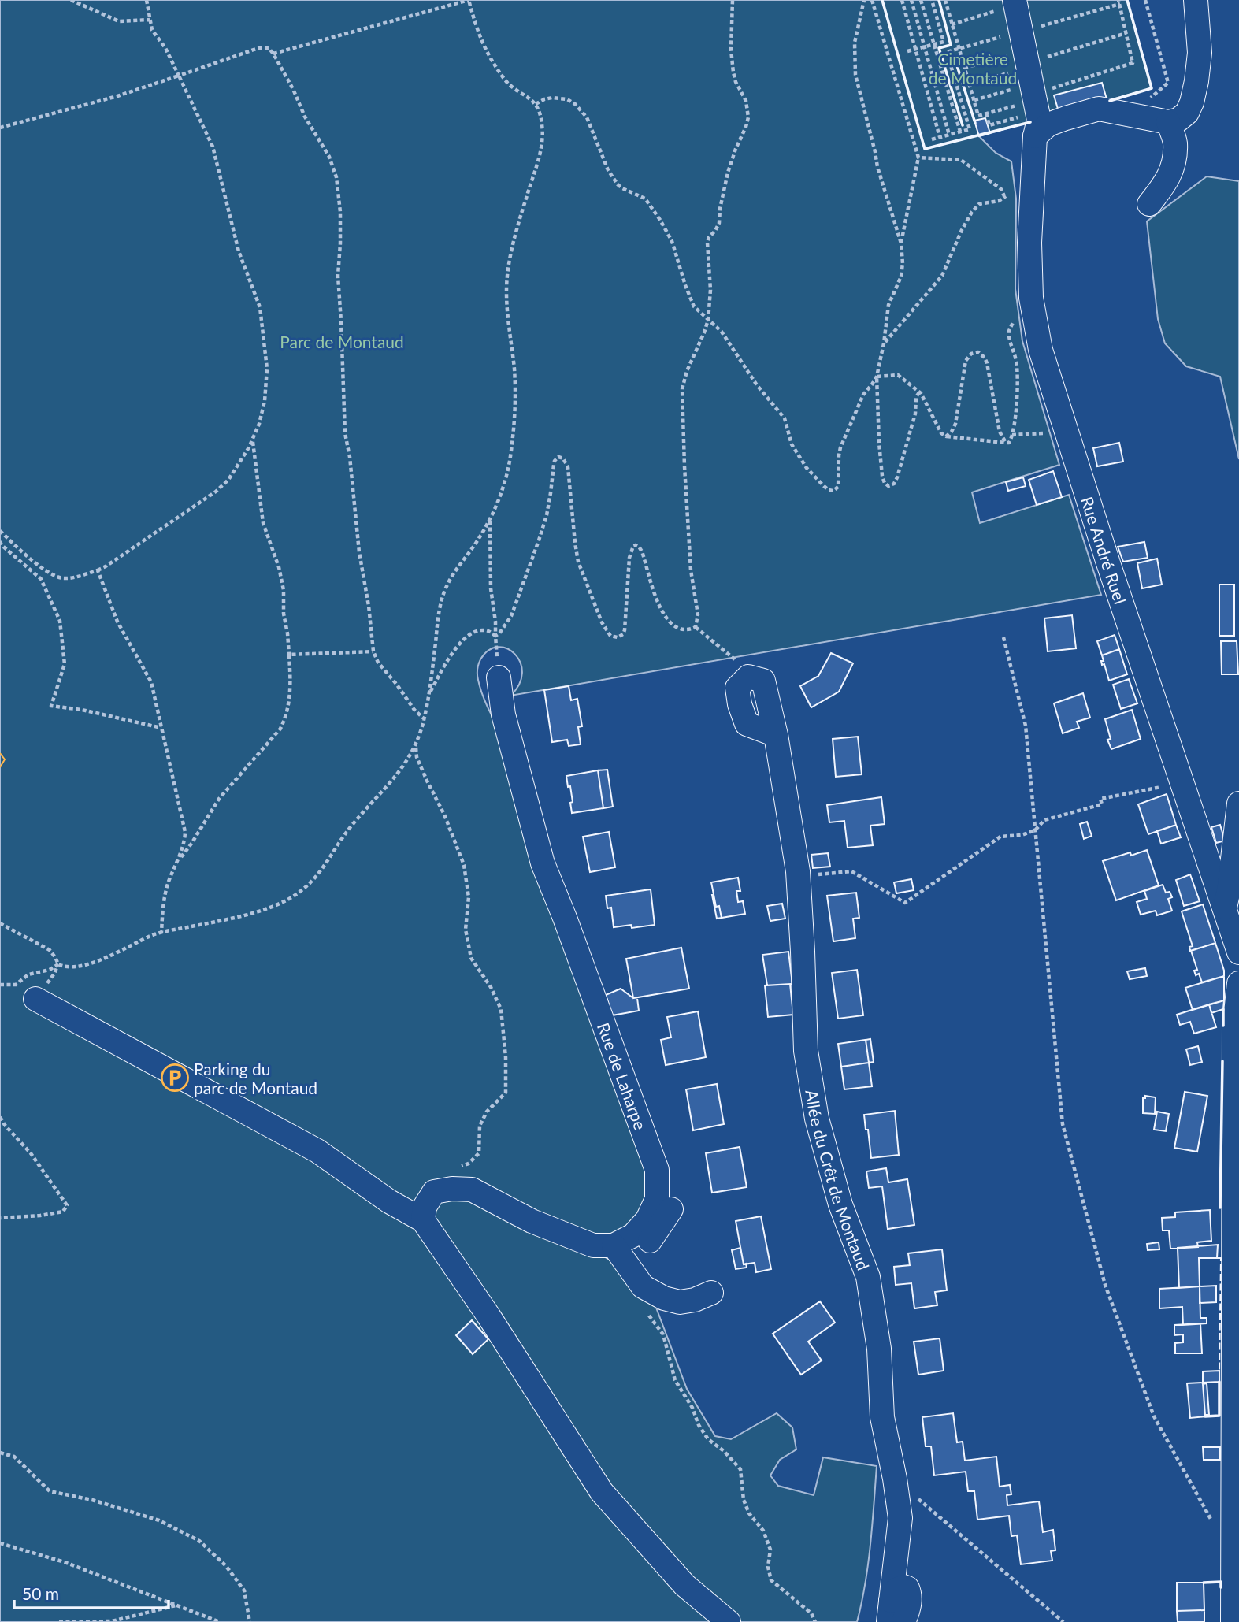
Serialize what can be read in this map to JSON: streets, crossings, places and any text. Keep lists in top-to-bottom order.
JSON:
{
  "streets": {
    "street": ["Rue André Ruel", "Rue de Laharpe", "Allée du Crêt de Montaud"]
  },
  "parks": ["Cimetière de Montaud", "Parc de Montaud"],
  "places": {
    "parking": ["Parking du parc de Montaud"]
  },
  "scale_bar": "50 m"
}
